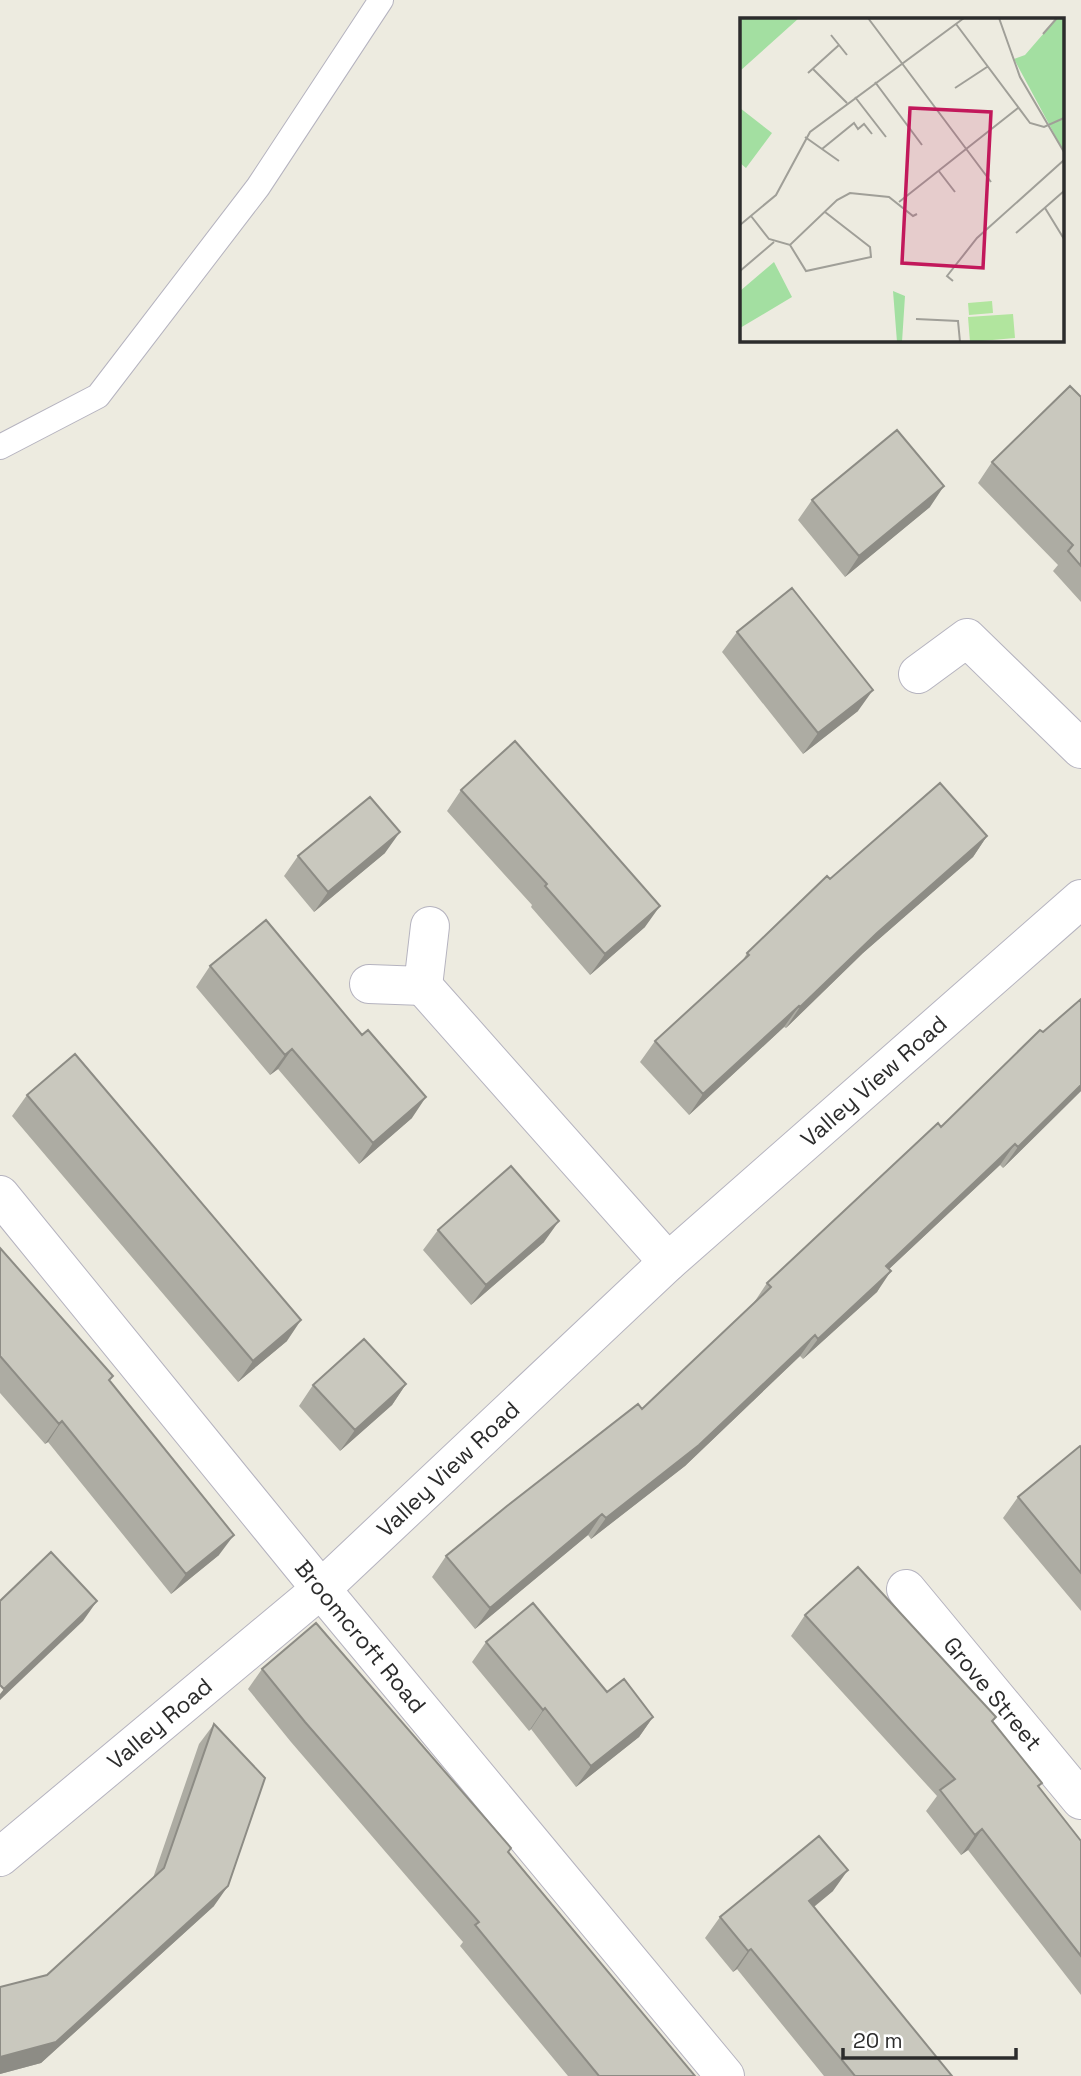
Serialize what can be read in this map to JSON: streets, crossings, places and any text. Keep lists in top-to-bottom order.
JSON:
{
  "streets": {
    "street": [
      "Valley View Road",
      "Broomcroft Road",
      "Grove Street",
      "Valley Road"
    ]
  },
  "crossings": [
    ["Valley View Road", "Broomcroft Road"],
    ["Valley View Road", "Valley Road"],
    ["Broomcroft Road", "Valley Road"]
  ],
  "scale_bar": "20 m"
}
